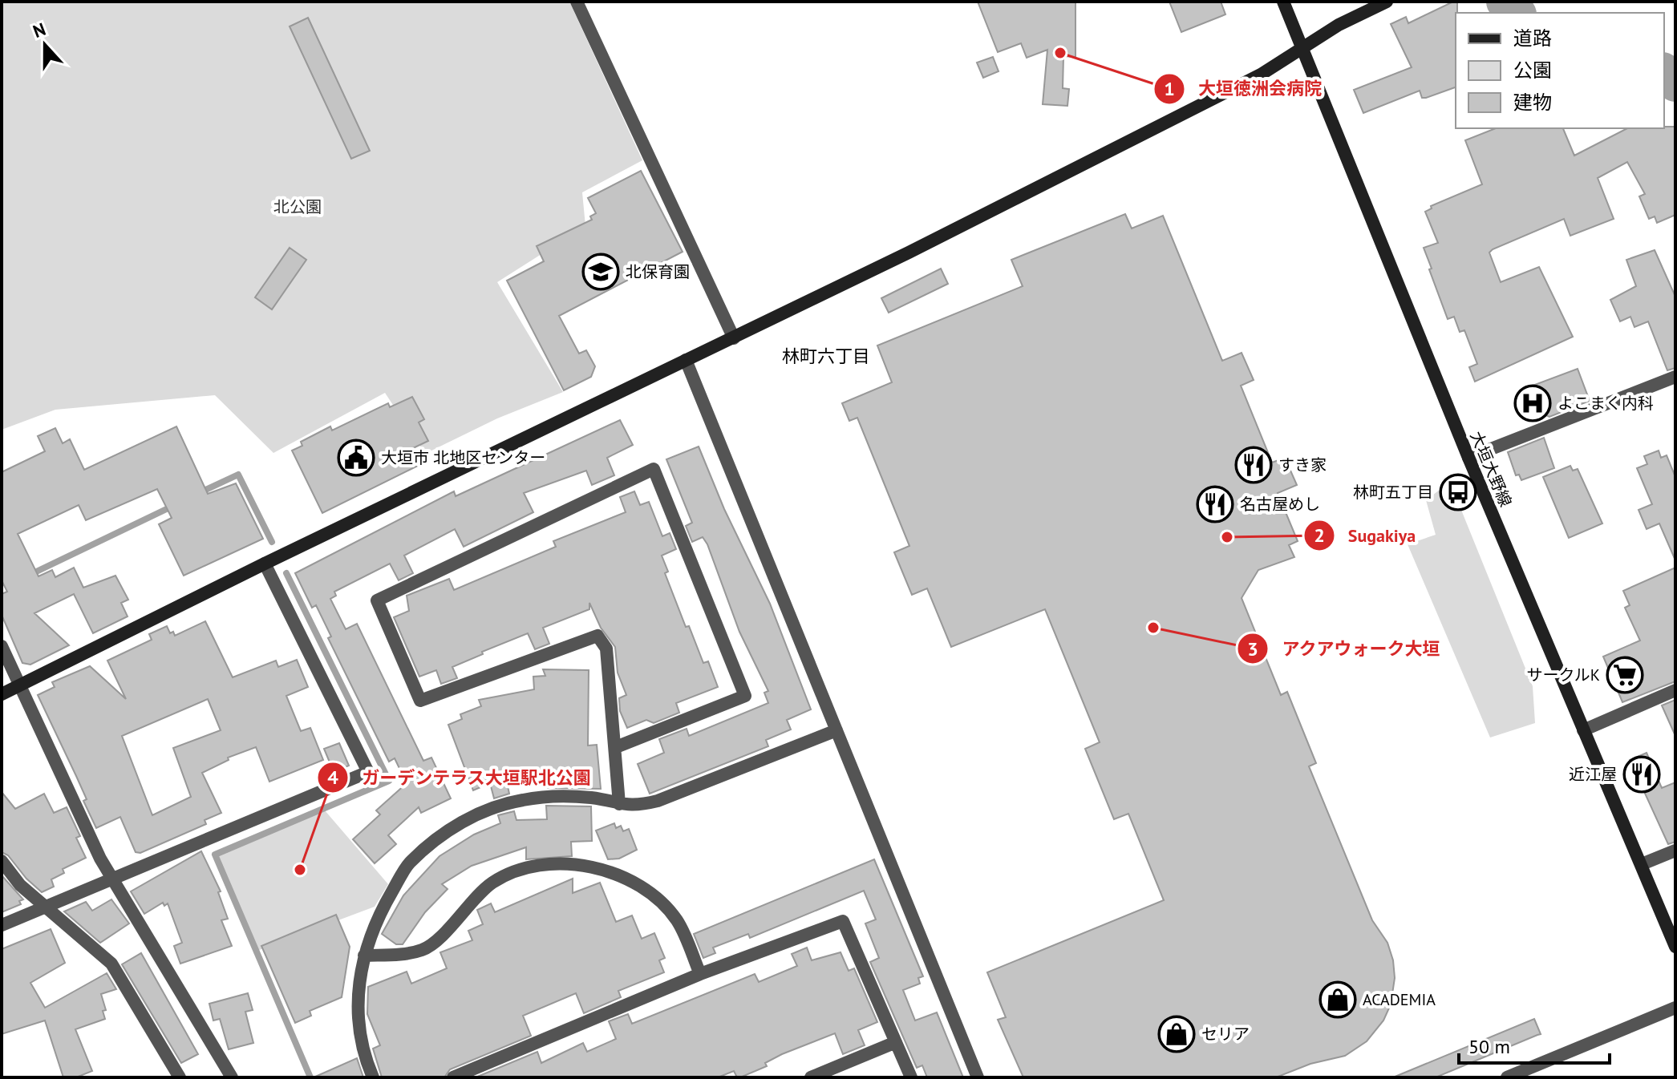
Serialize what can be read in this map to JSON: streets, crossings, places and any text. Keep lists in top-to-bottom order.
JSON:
{
  "streets": {
    "street": ["大垣大野線"]
  },
  "districts": ["林町六丁目"],
  "parks": ["北公園"],
  "places": {
    "other": [
      "大垣徳洲会病院",
      "Sugakiya",
      "アクアウォーク大垣",
      "ガーデンテラス大垣駅北公園"
    ],
    "school or university": ["北保育園"],
    "hospital": ["よこまく内科"],
    "public building": ["大垣市 北地区センター"],
    "restaurant": ["すき家", "名古屋めし", "近江屋"],
    "bus stop": ["林町五丁目"],
    "supermarket": ["サークルK"],
    "shop": ["ACADEMIA", "セリア"]
  },
  "legend": ["道路", "公園", "建物"],
  "scale_bar": "50 m",
  "north": "top"
}
